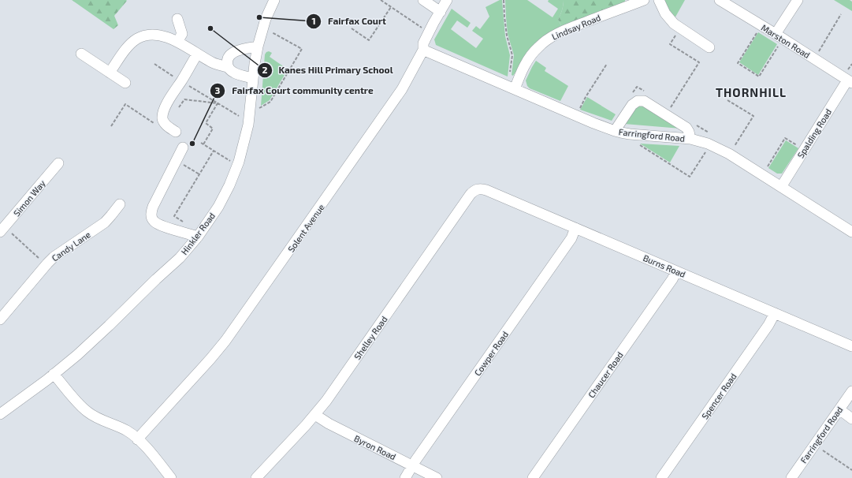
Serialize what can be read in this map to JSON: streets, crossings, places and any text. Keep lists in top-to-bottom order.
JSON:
{
  "streets": {
    "street": [
      "Lindsay Road",
      "Marston Road",
      "Spalding Road",
      "Farringford Road",
      "Simon Way",
      "Solent Avenue",
      "Hinkler Road",
      "Candy Lane",
      "Burns Road",
      "Shelley Road",
      "Cowper Road",
      "Chaucer Road",
      "Spencer Road",
      "Byron Road"
    ]
  },
  "crossings": [
    ["Lindsay Road", "Farringford Road"],
    ["Marston Road", "Spalding Road"],
    ["Spalding Road", "Farringford Road"],
    ["Farringford Road", "Solent Avenue"],
    ["Burns Road", "Shelley Road"],
    ["Burns Road", "Cowper Road"],
    ["Burns Road", "Chaucer Road"],
    ["Burns Road", "Spencer Road"],
    ["Shelley Road", "Byron Road"],
    ["Cowper Road", "Byron Road"]
  ],
  "districts": ["THORNHILL"],
  "places": ["Fairfax Court", "Kanes Hill Primary School", "Fairfax Court community centre"]
}
